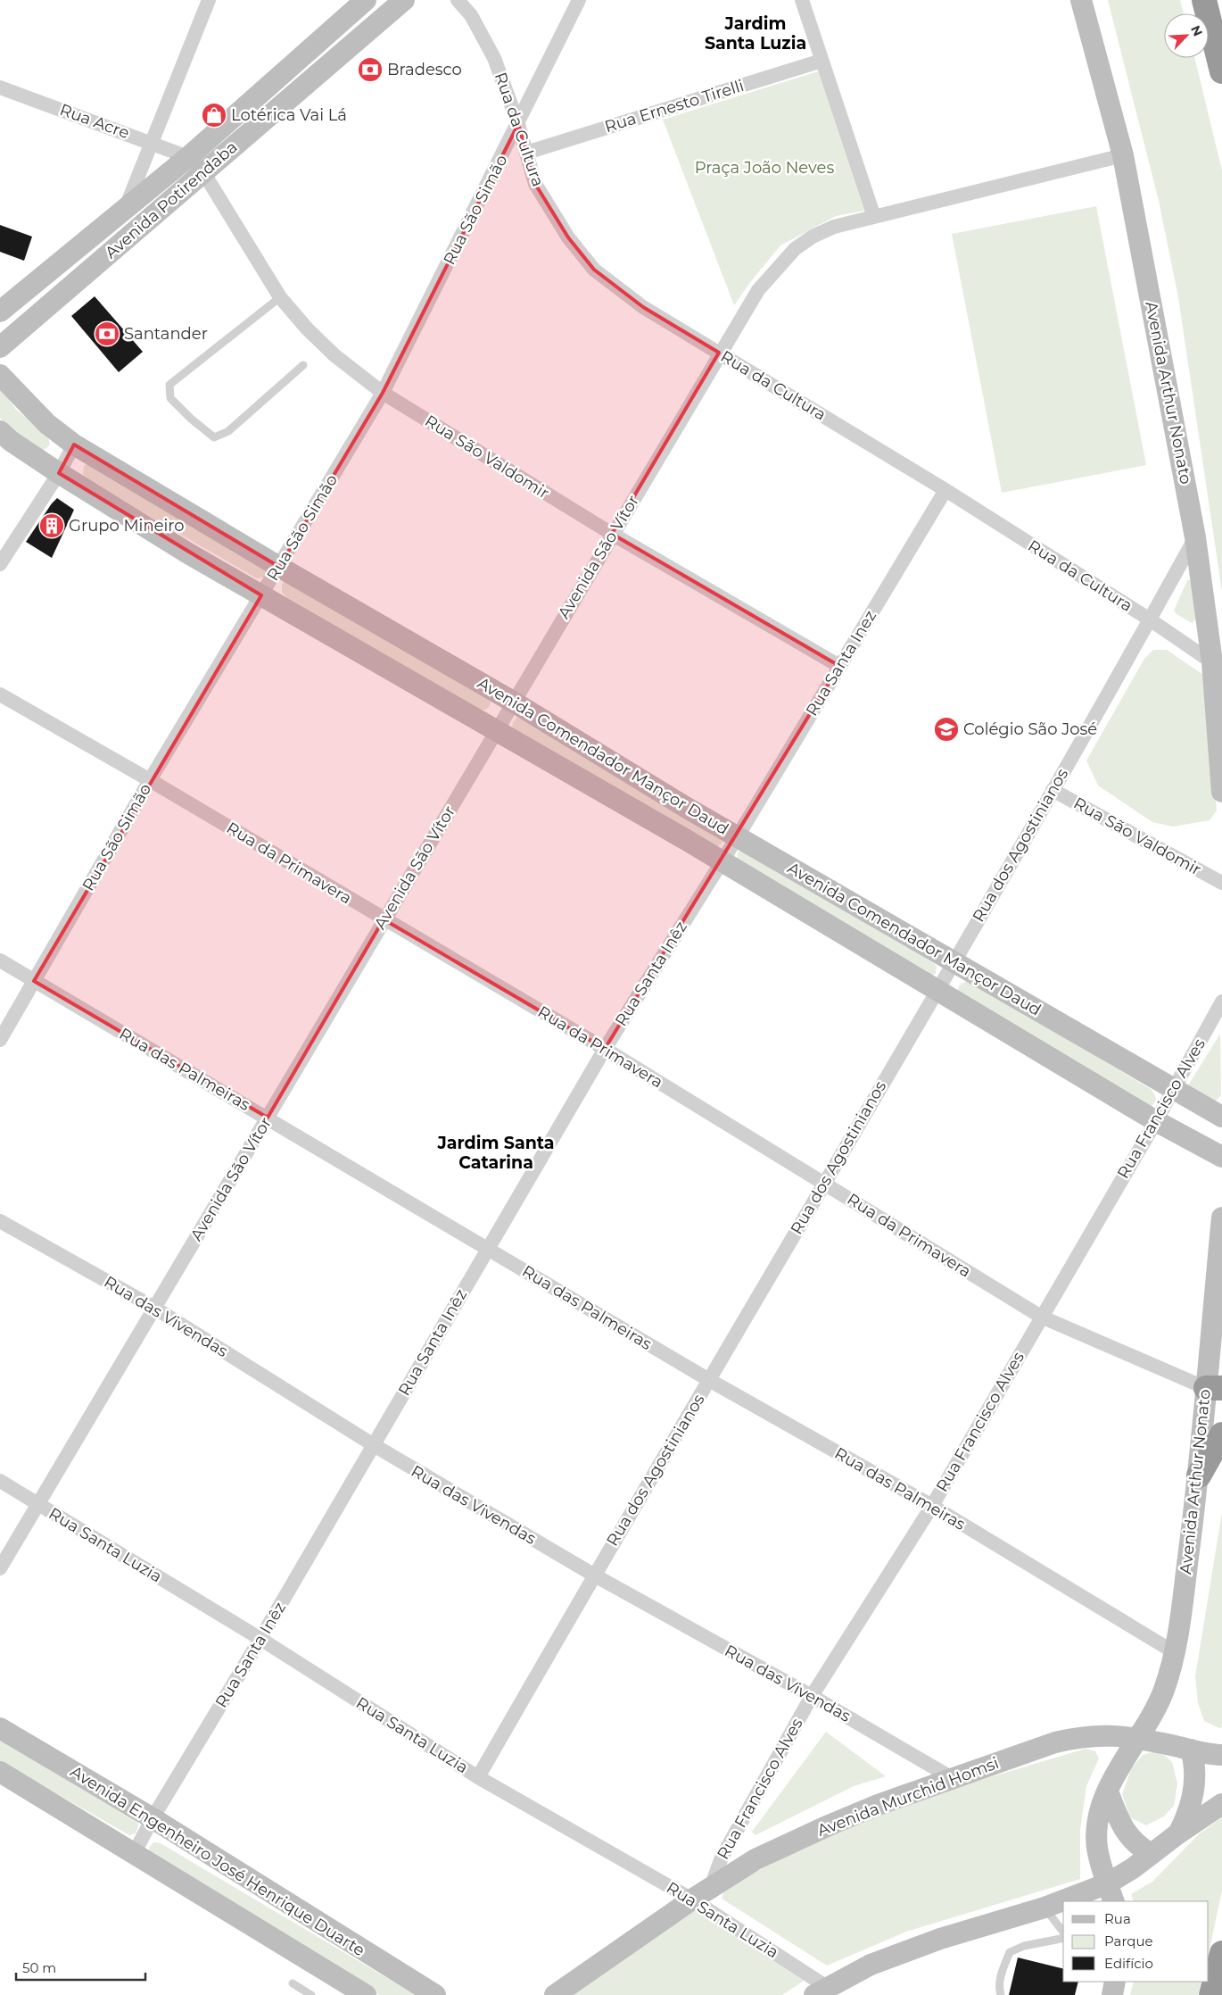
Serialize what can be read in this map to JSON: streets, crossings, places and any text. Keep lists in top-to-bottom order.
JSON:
{
  "streets": {
    "main road": [
      "Avenida Potirendaba",
      "Avenida Arthur Nonato",
      "Avenida Comendador Mançor Daud",
      "Avenida Murchid Homsi",
      "Avenida Engenheiro José Henrique Duarte"
    ],
    "street": [
      "Rua Ernesto Tirelli",
      "Rua Acre",
      "Rua da Cultura",
      "Rua São Simão",
      "Rua São Valdomir",
      "Avenida São Vítor",
      "Rua Santa Inez",
      "Rua dos Agostinianos",
      "Rua da Primavera",
      "Rua Santa Inêz",
      "Rua das Palmeiras",
      "Rua Francisco Alves",
      "Rua das Vivendas",
      "Rua Santa Luzia"
    ]
  },
  "crossings": [
    ["Rua Ernesto Tirelli", "Rua da Cultura"],
    ["Rua Acre", "Avenida Potirendaba"],
    ["Rua Acre", "Rua São Valdomir"],
    ["Rua da Cultura", "Rua São Simão"],
    ["Rua da Cultura", "Avenida Arthur Nonato"],
    ["Rua da Cultura", "Avenida São Vítor"],
    ["Rua da Cultura", "Rua Santa Inez"],
    ["Rua da Cultura", "Rua dos Agostinianos"],
    ["Avenida Potirendaba", "Rua São Valdomir"],
    ["Rua São Simão", "Rua São Valdomir"],
    ["Rua São Simão", "Avenida Comendador Mançor Daud"],
    ["Rua São Simão", "Rua da Primavera"],
    ["Rua São Simão", "Rua das Palmeiras"],
    ["Avenida Arthur Nonato", "Avenida São Vítor"],
    ["Avenida Arthur Nonato", "Rua dos Agostinianos"],
    ["Avenida Arthur Nonato", "Rua da Primavera"],
    ["Avenida Arthur Nonato", "Rua das Palmeiras"],
    ["Avenida Arthur Nonato", "Avenida Murchid Homsi"],
    ["Rua São Valdomir", "Avenida São Vítor"],
    ["Rua São Valdomir", "Rua Santa Inez"],
    ["Rua São Valdomir", "Rua dos Agostinianos"],
    ["Avenida São Vítor", "Avenida Comendador Mançor Daud"],
    ["Avenida São Vítor", "Rua da Primavera"],
    ["Avenida São Vítor", "Rua das Palmeiras"],
    ["Avenida São Vítor", "Rua das Vivendas"],
    ["Avenida São Vítor", "Rua Santa Luzia"],
    ["Rua Santa Inez", "Avenida Comendador Mançor Daud"],
    ["Rua Santa Inez", "Rua Santa Inêz"],
    ["Avenida Comendador Mançor Daud", "Rua dos Agostinianos"],
    ["Avenida Comendador Mançor Daud", "Rua Santa Inêz"],
    ["Avenida Comendador Mançor Daud", "Rua Francisco Alves"],
    ["Rua dos Agostinianos", "Rua da Primavera"],
    ["Rua dos Agostinianos", "Rua das Palmeiras"],
    ["Rua dos Agostinianos", "Rua das Vivendas"],
    ["Rua dos Agostinianos", "Rua Santa Luzia"],
    ["Rua da Primavera", "Rua Santa Inêz"],
    ["Rua da Primavera", "Rua Francisco Alves"],
    ["Rua Santa Inêz", "Rua das Palmeiras"],
    ["Rua Santa Inêz", "Rua das Vivendas"],
    ["Rua Santa Inêz", "Rua Santa Luzia"],
    ["Rua Santa Inêz", "Avenida Engenheiro José Henrique Duarte"],
    ["Rua das Palmeiras", "Rua Francisco Alves"],
    ["Rua Francisco Alves", "Rua das Vivendas"],
    ["Rua Francisco Alves", "Avenida Murchid Homsi"],
    ["Rua das Vivendas", "Avenida Murchid Homsi"],
    ["Rua Santa Luzia", "Avenida Murchid Homsi"]
  ],
  "districts": ["Jardim Santa Luzia", "Jardim Santa Catarina"],
  "parks": ["Praça João Neves"],
  "places": {
    "bank": ["Bradesco", "Santander"],
    "shop": ["Lotérica Vai Lá"],
    "building": ["Grupo Mineiro"],
    "school or university": ["Colégio São José"]
  },
  "legend": ["Rua", "Parque", "Edifício"],
  "scale_bar": "50 m",
  "north": "top right"
}
